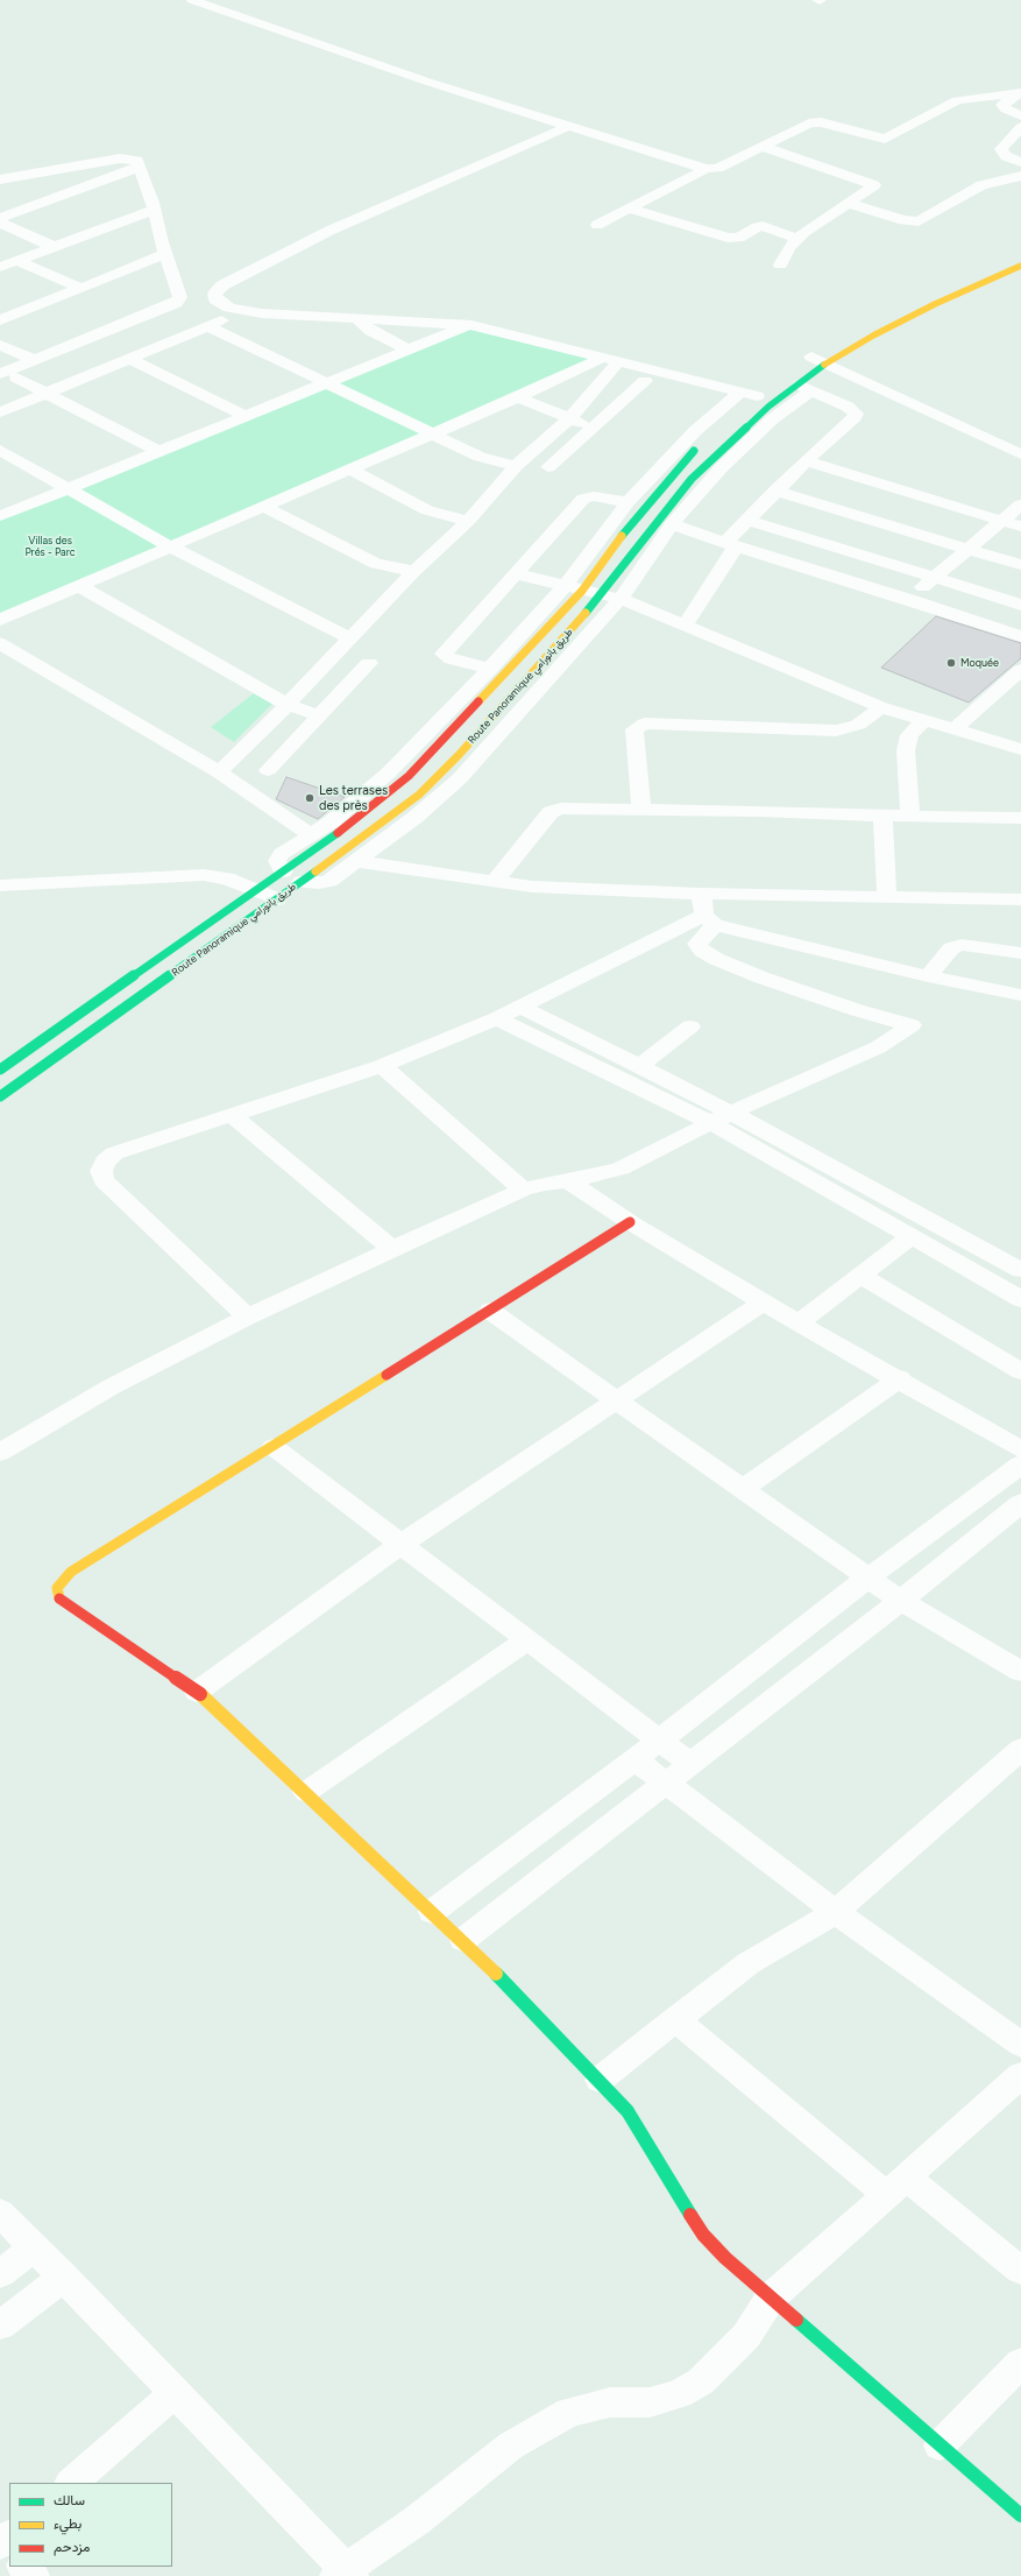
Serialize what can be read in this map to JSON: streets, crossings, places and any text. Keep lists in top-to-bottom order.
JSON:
{
  "streets": {
    "street": ["Route Panoramique طريق بانورامي"]
  },
  "parks": ["Villas des Prés - Parc"],
  "places": ["Moquée", "Les terrases des près"],
  "legend": ["سالك", "بطيء", "مزدحم"]
}
